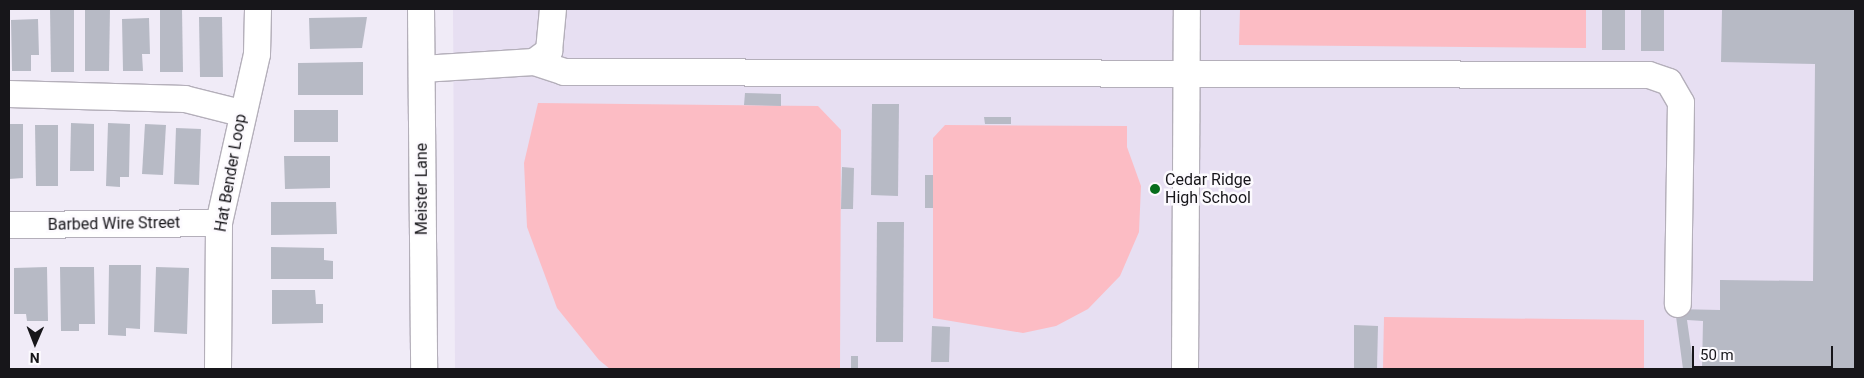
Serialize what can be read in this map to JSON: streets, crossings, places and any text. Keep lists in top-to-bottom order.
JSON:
{
  "streets": {
    "street": ["Hat Bender Loop", "Meister Lane", "Barbed Wire Street"]
  },
  "crossings": [
    ["Hat Bender Loop", "Barbed Wire Street"]
  ],
  "places": ["Cedar Ridge High School"],
  "scale_bar": "50 m",
  "north": "bottom"
}
